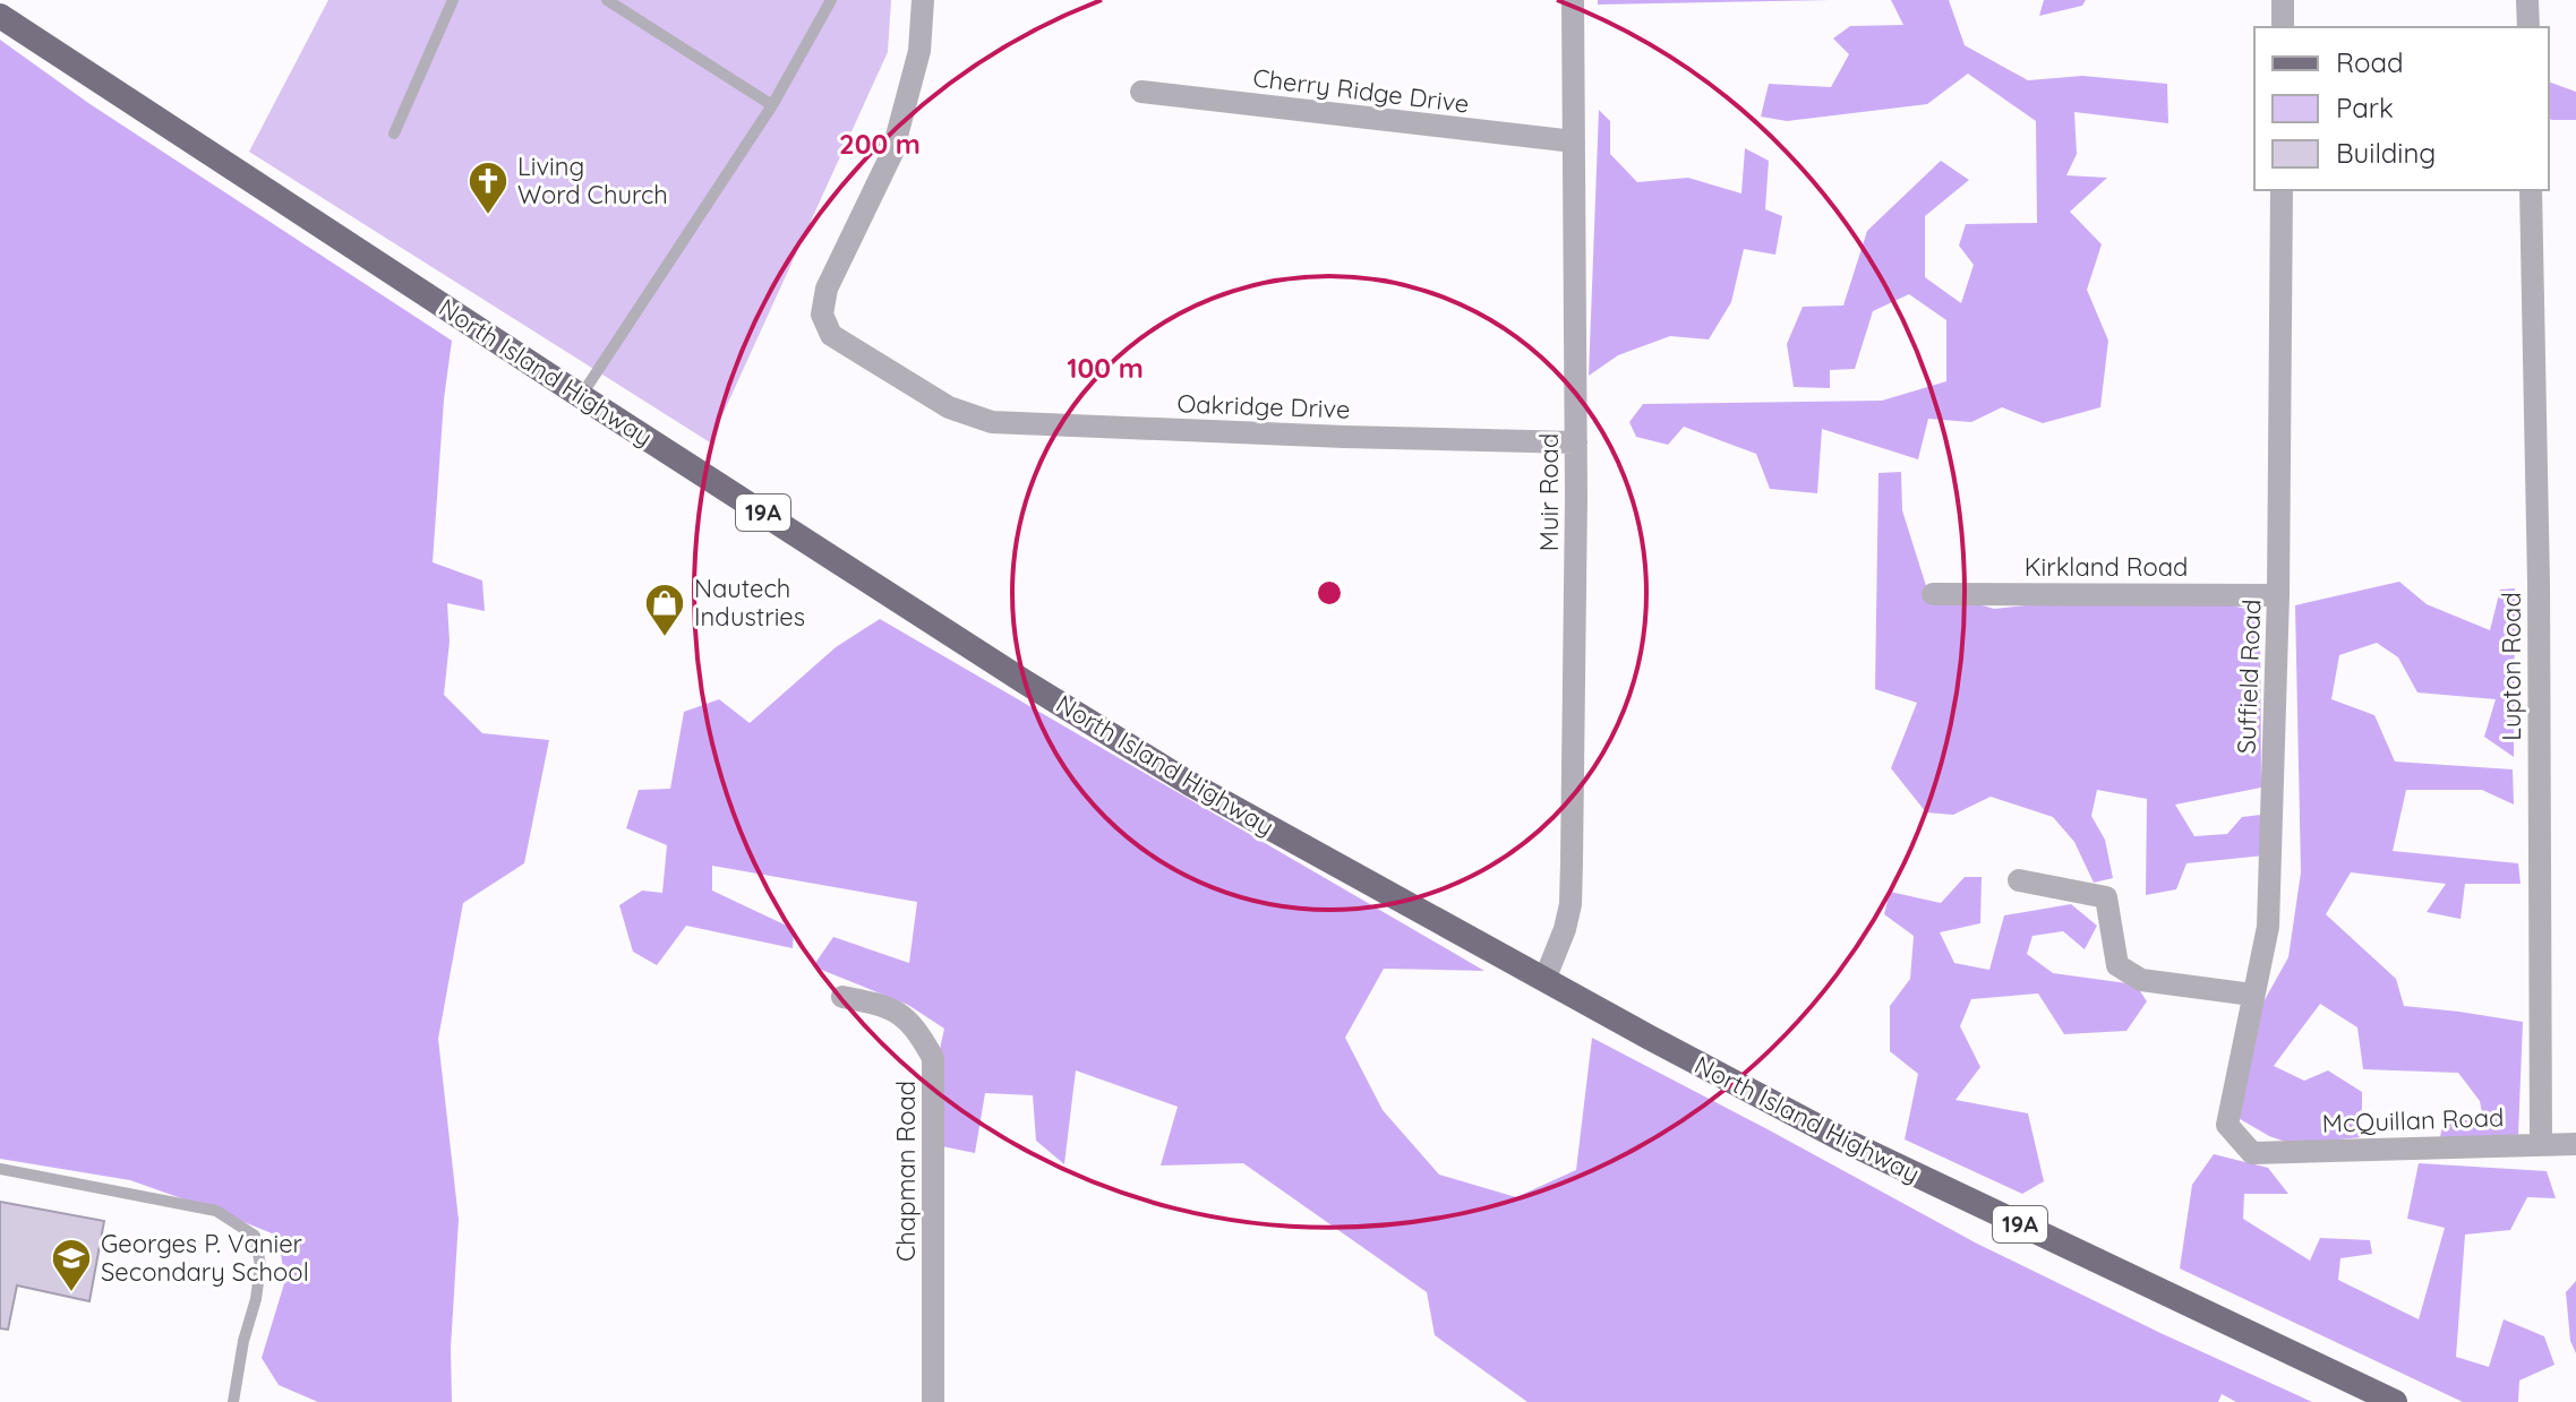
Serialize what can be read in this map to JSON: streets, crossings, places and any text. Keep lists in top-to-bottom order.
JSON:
{
  "streets": {
    "main road": ["North Island Highway", "19A"],
    "street": [
      "Cherry Ridge Drive",
      "Oakridge Drive",
      "Muir Road",
      "Kirkland Road",
      "Lupton Road",
      "Suffield Road",
      "McQuillan Road",
      "Chapman Road"
    ]
  },
  "crossings": [
    ["Cherry Ridge Drive", "Muir Road"],
    ["North Island Highway", "Muir Road"],
    ["Oakridge Drive", "Muir Road"],
    ["Kirkland Road", "Suffield Road"],
    ["Lupton Road", "McQuillan Road"],
    ["Suffield Road", "McQuillan Road"]
  ],
  "places": {
    "church": ["Living Word Church"],
    "shop": ["Nautech Industries"],
    "school or university": ["Georges P. Vanier Secondary School"]
  },
  "legend": ["Road", "Park", "Building"],
  "rings": ["200 m", "100 m"]
}
